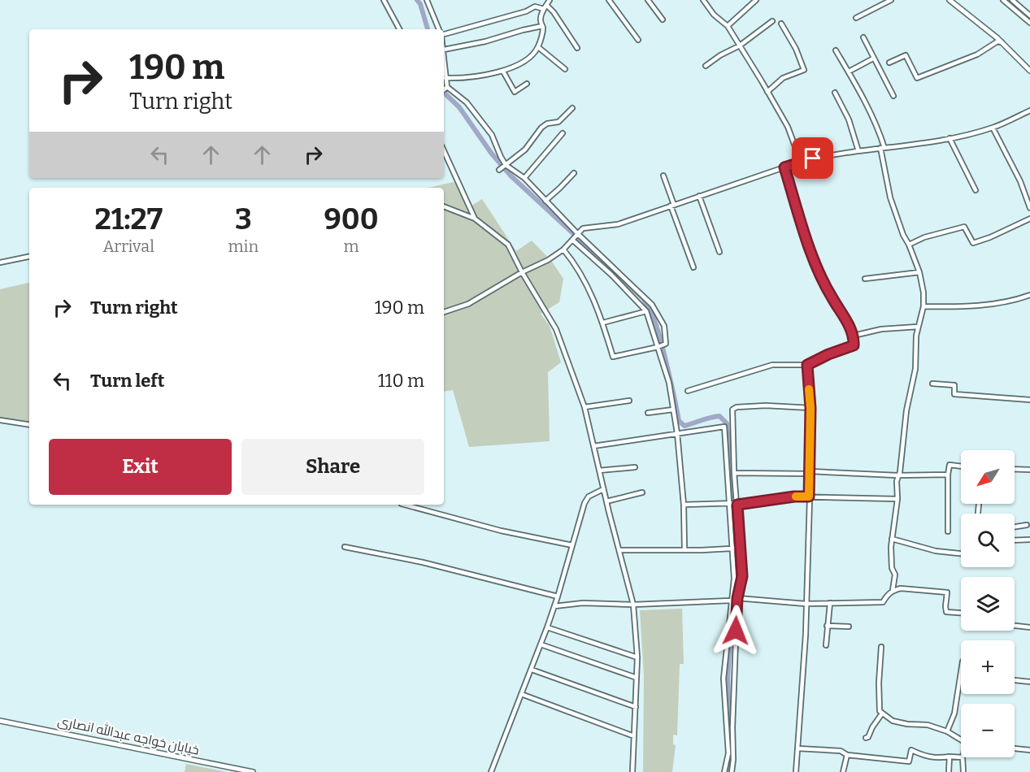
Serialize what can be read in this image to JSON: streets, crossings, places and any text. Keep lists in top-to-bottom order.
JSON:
{
  "streets": {
    "street": ["خیابان خواجه عبدالله انصاری"]
  },
  "north": "bottom left",
  "page": {
    "turn": ["190 m", "Turn right"],
    "eta": [
      "21:27",
      "Arrival",
      "3",
      "min",
      "900",
      "m"
    ],
    "list": [
      {
        "name": "Turn right",
        "value": "190 m"
      },
      {
        "name": "Turn left",
        "value": "110 m"
      }
    ],
    "buttons": ["Exit", "Share"],
    "map_buttons": ["+", "−"]
  }
}
